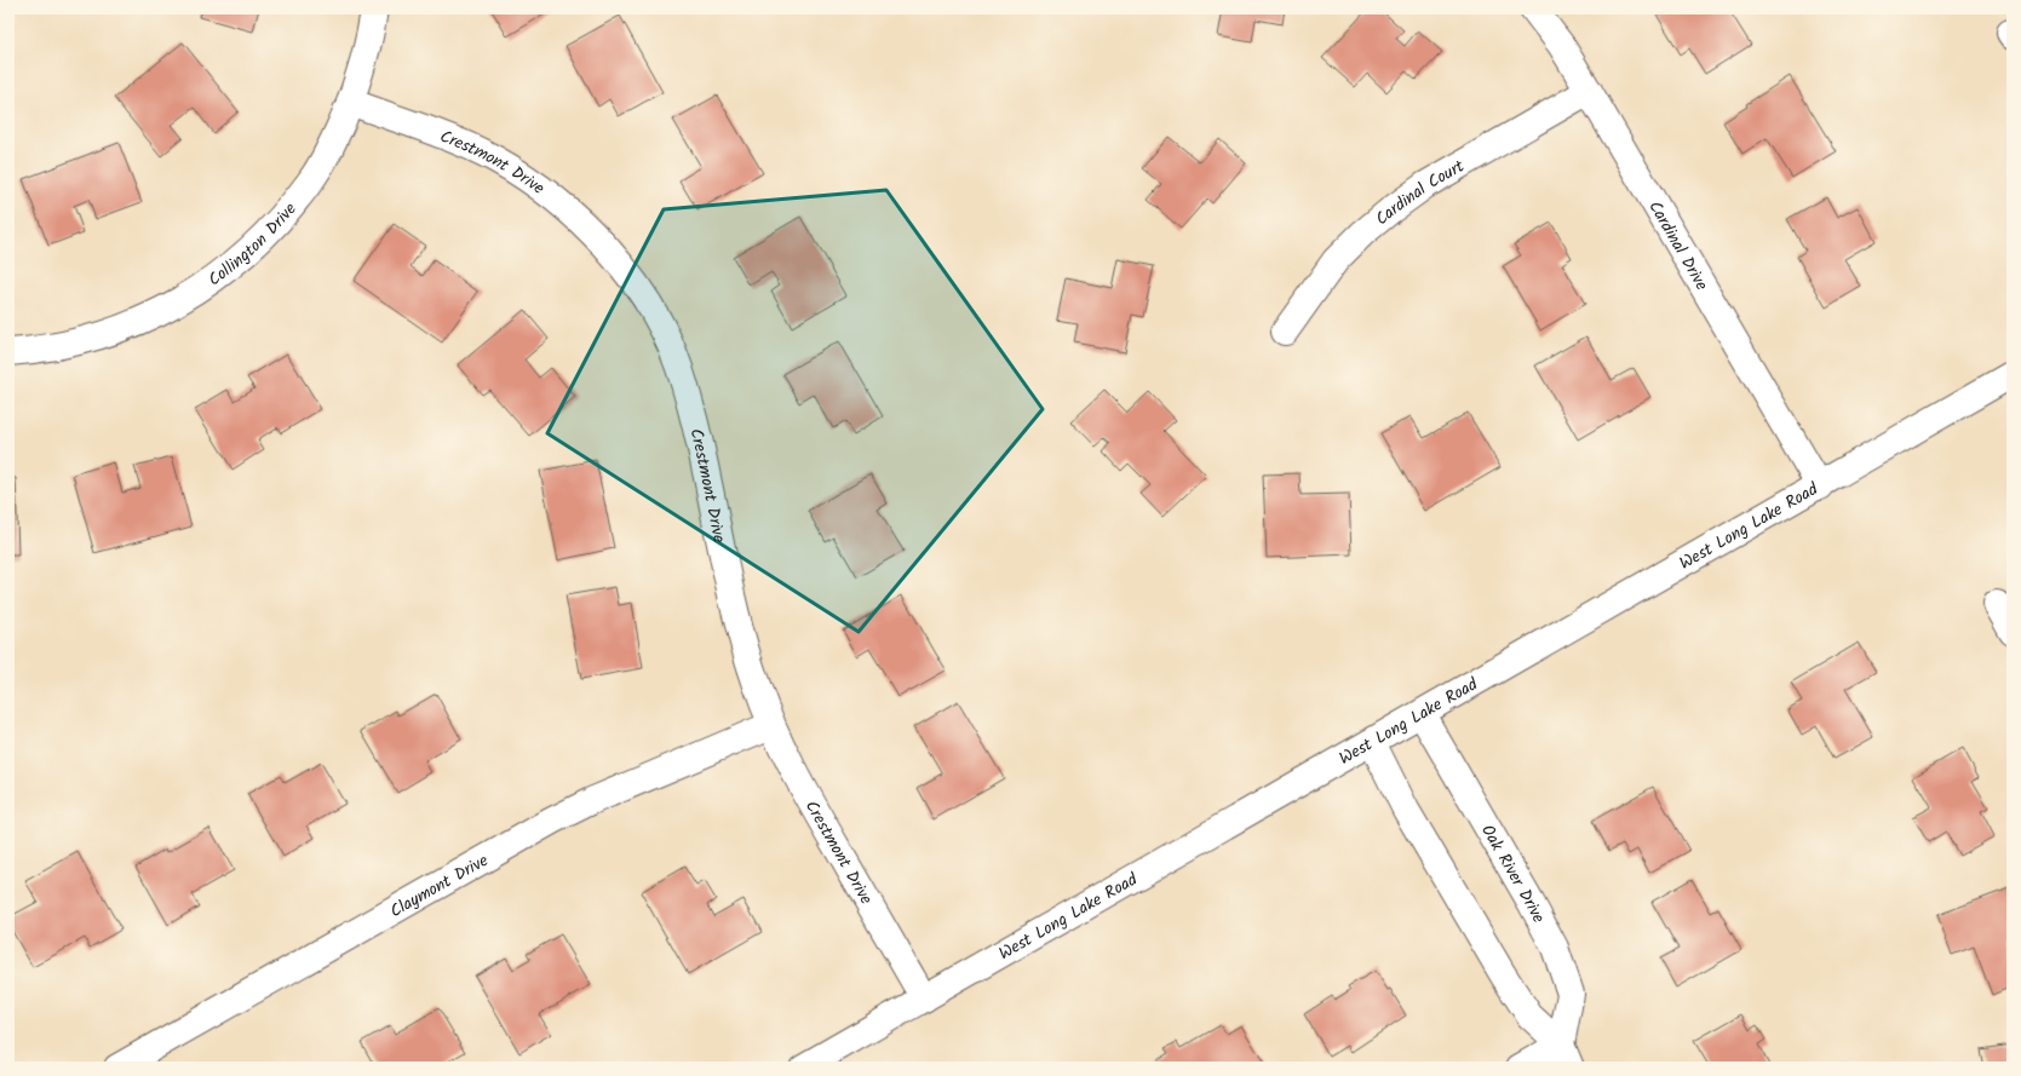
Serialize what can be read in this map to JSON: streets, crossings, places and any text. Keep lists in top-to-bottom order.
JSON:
{
  "streets": {
    "street": [
      "Crestmont Drive",
      "Cardinal Court",
      "Collington Drive",
      "Cardinal Drive",
      "West Long Lake Road",
      "Oak River Drive",
      "Claymont Drive"
    ]
  },
  "crossings": [
    ["Crestmont Drive", "Collington Drive"],
    ["Crestmont Drive", "West Long Lake Road"],
    ["Crestmont Drive", "Claymont Drive"],
    ["Cardinal Court", "Cardinal Drive"],
    ["Cardinal Drive", "West Long Lake Road"],
    ["West Long Lake Road", "Oak River Drive"]
  ]
}
